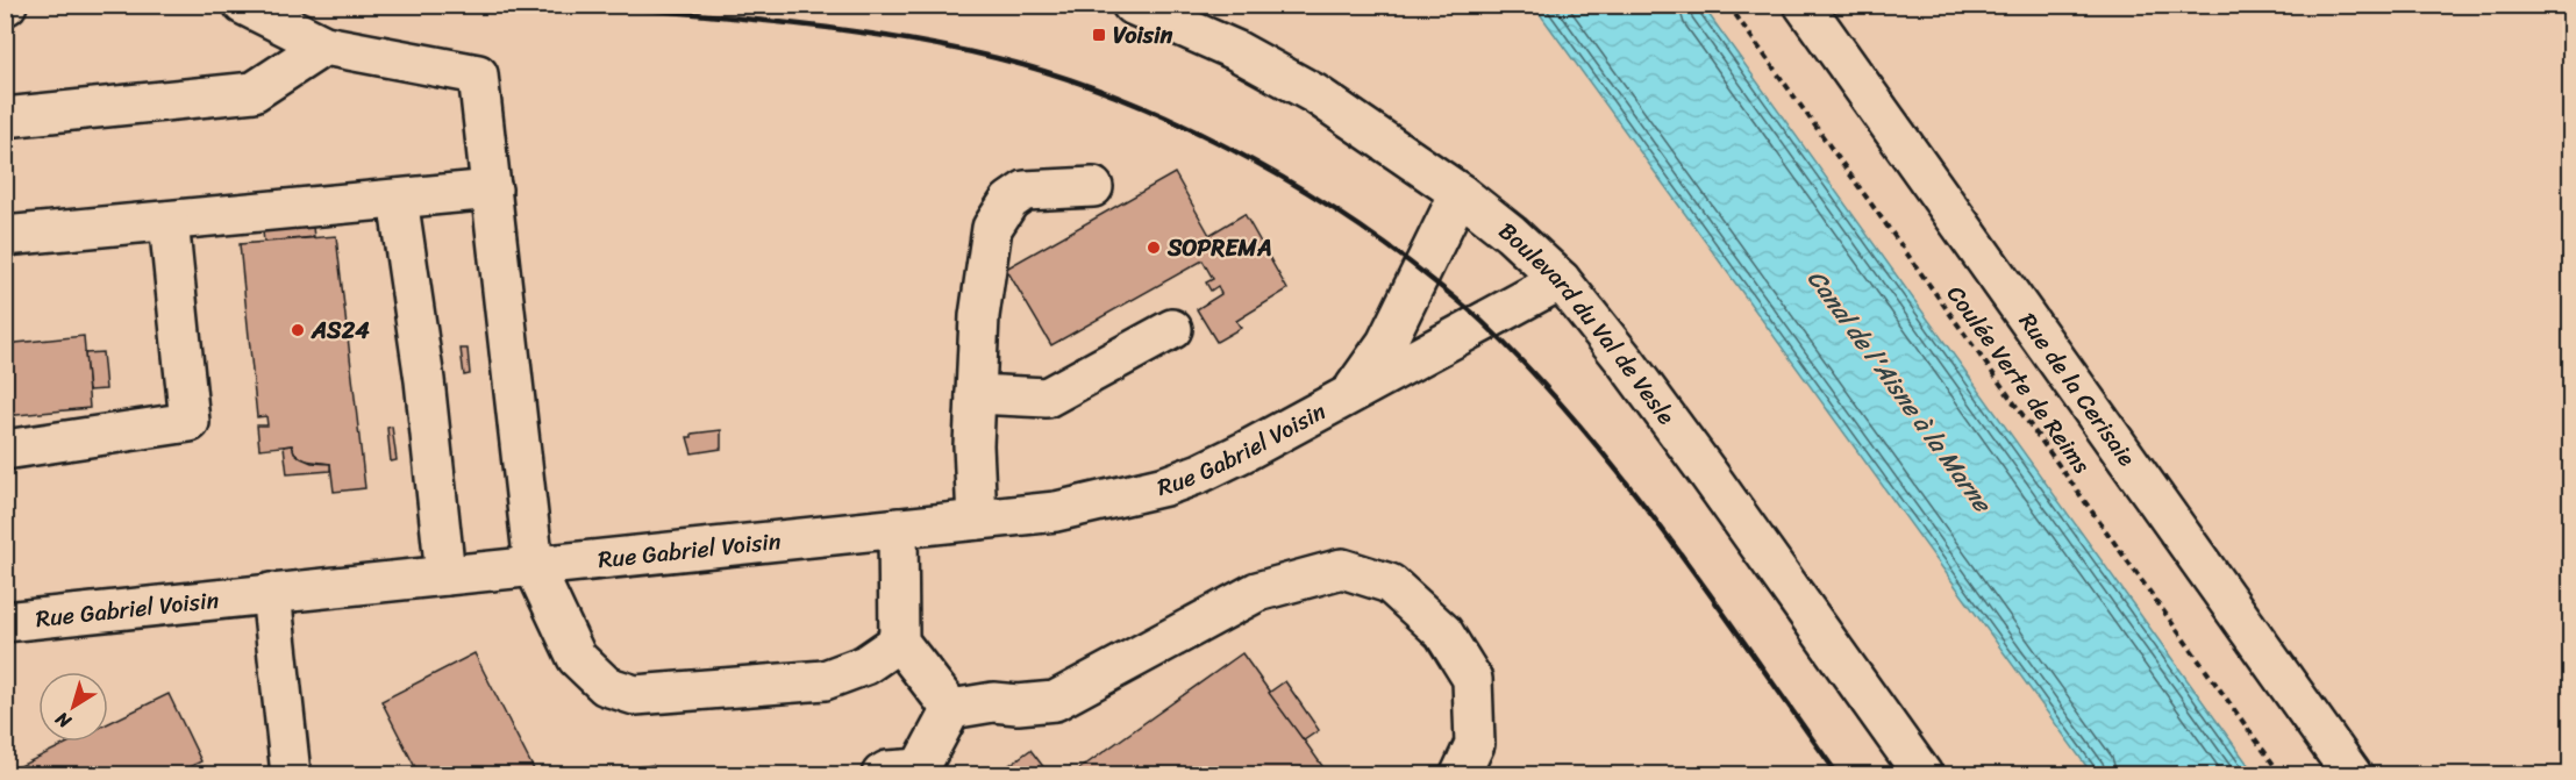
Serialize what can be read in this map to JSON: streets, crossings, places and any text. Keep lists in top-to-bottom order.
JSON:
{
  "streets": {
    "street": ["Boulevard du Val de Vesle", "Rue de la Cerisaie", "Rue Gabriel Voisin"],
    "path": ["Coulée Verte de Reims"]
  },
  "crossings": [
    ["Boulevard du Val de Vesle", "Rue Gabriel Voisin"]
  ],
  "water": ["Canal de l'Aisne à la Marne"],
  "places": {
    "transit": ["Voisin"],
    "other": ["SOPREMA", "AS24"]
  },
  "north": "bottom left"
}
